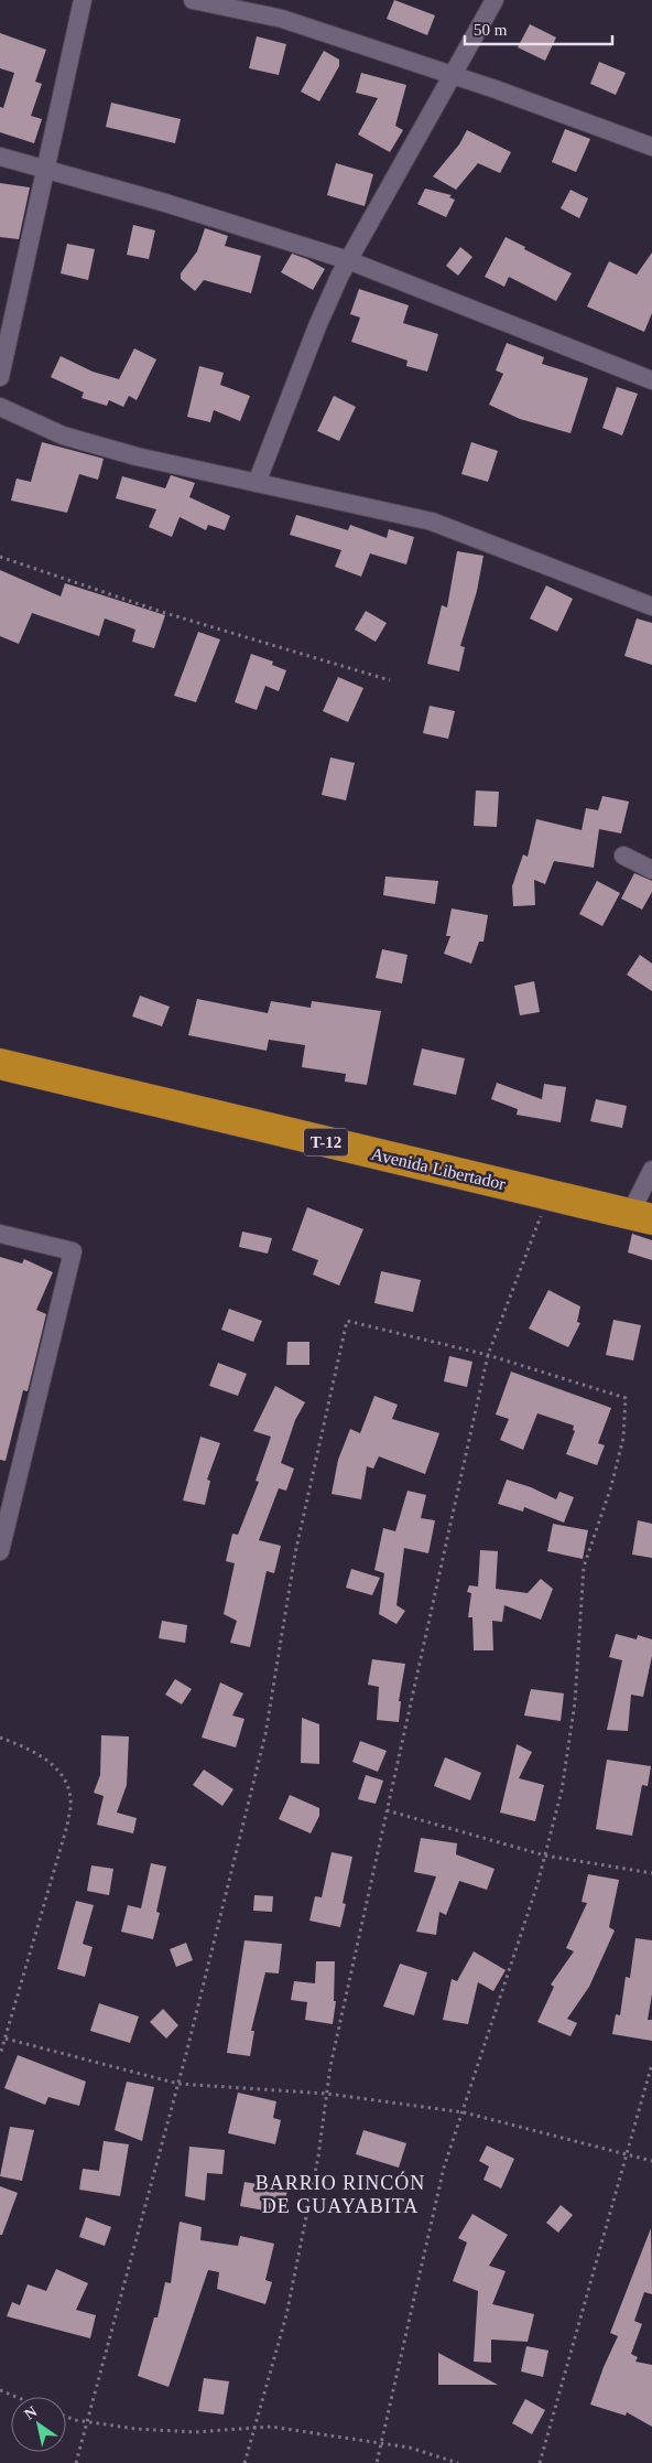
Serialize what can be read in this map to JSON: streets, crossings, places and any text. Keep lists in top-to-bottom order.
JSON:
{
  "streets": {
    "highway": ["T-12", "Avenida Libertador"]
  },
  "districts": ["BARRIO RINCÓN DE GUAYABITA"],
  "scale_bar": "50 m",
  "north": "top left"
}
